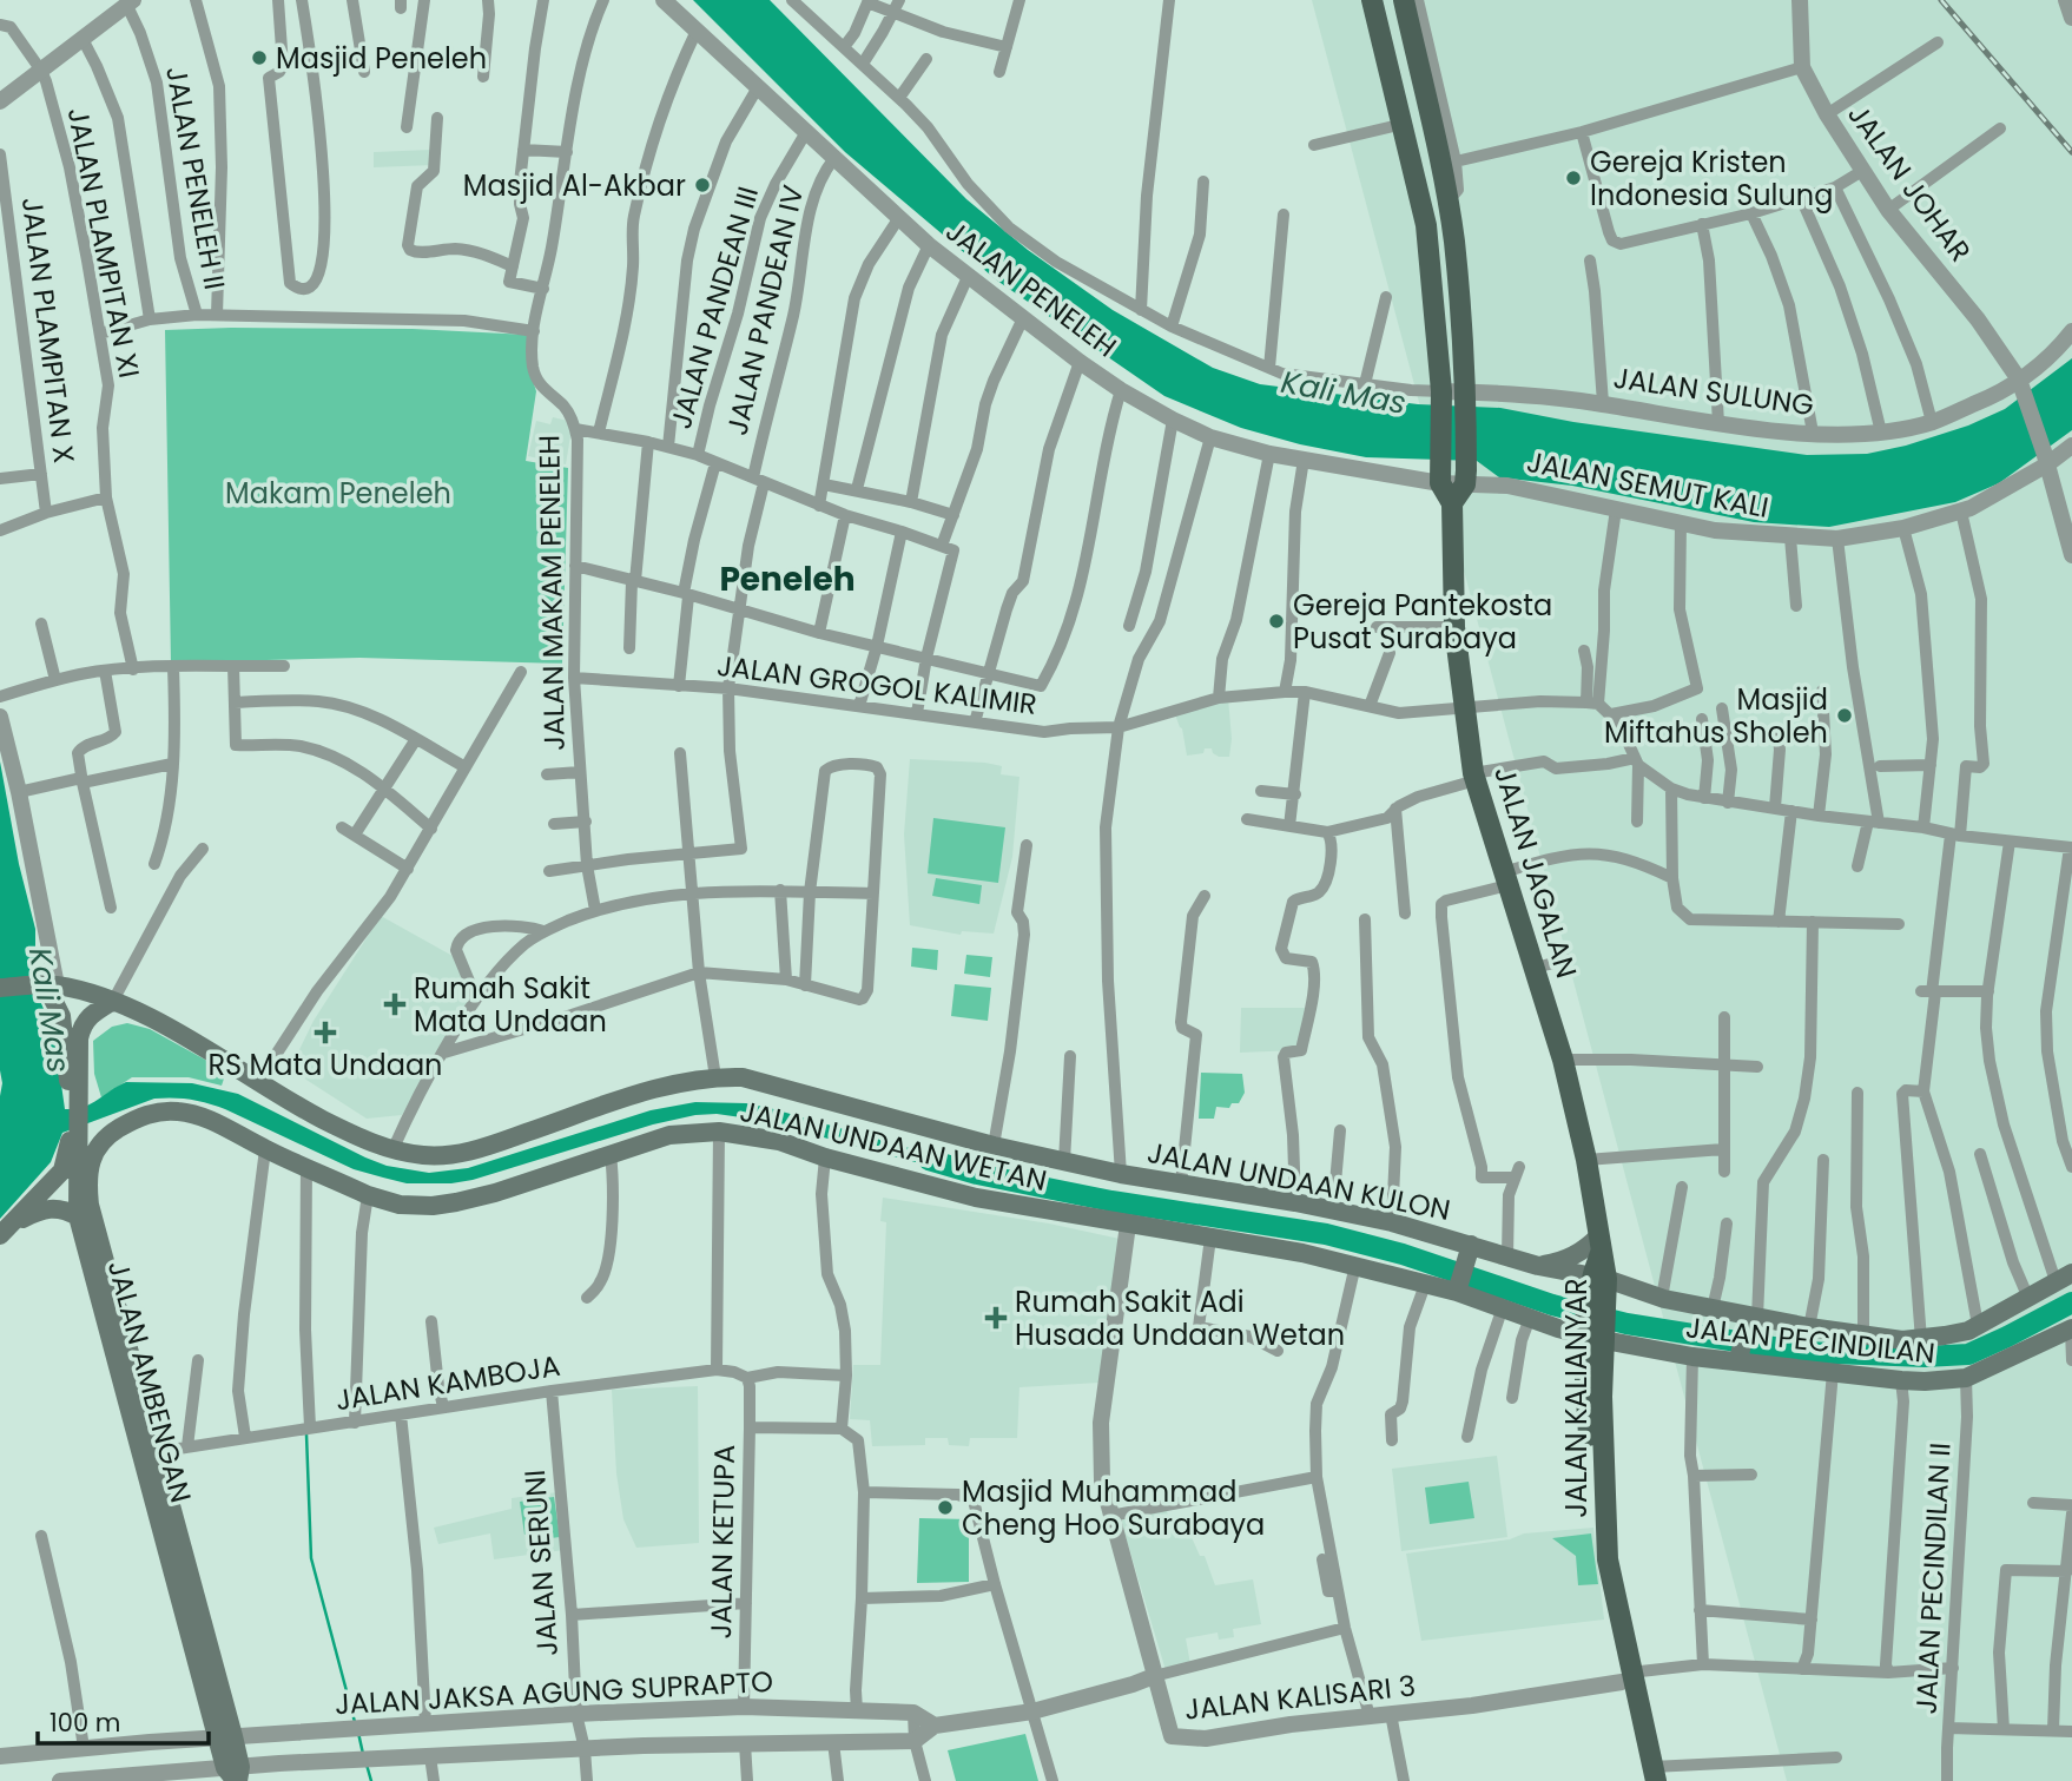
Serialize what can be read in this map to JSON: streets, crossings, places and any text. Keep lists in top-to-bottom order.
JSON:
{
  "streets": {
    "main road": [
      "JALAN JAGALAN",
      "JALAN UNDAAN WETAN",
      "JALAN UNDAAN KULON",
      "JALAN PECINDILAN",
      "JALAN AMBENGAN",
      "JALAN KALIANYAR"
    ],
    "street": [
      "JALAN PENELEH II",
      "JALAN JOHAR",
      "JALAN PLAMPITAN XI",
      "JALAN PENELEH",
      "JALAN PANDEAN III",
      "JALAN PANDEAN IV",
      "JALAN PLAMPITAN X",
      "JALAN SULUNG",
      "JALAN SEMUT KALI",
      "JALAN MAKAM PENELEH",
      "JALAN GROGOL KALIMIR",
      "JALAN KAMBOJA",
      "JALAN KETUPA",
      "JALAN SERUNI",
      "JALAN PECINDILAN II",
      "JALAN JAKSA AGUNG SUPRAPTO",
      "JALAN KALISARI 3"
    ]
  },
  "crossings": [
    ["JALAN JOHAR", "JALAN SULUNG"],
    ["JALAN JOHAR", "JALAN SEMUT KALI"],
    ["JALAN PENELEH", "JALAN PANDEAN III"],
    ["JALAN PENELEH", "JALAN PANDEAN IV"],
    ["JALAN PENELEH", "JALAN SEMUT KALI"],
    ["JALAN PENELEH", "JALAN JAGALAN"],
    ["JALAN PANDEAN IV", "JALAN GROGOL KALIMIR"],
    ["JALAN SEMUT KALI", "JALAN JAGALAN"],
    ["JALAN MAKAM PENELEH", "JALAN GROGOL KALIMIR"],
    ["JALAN GROGOL KALIMIR", "JALAN JAGALAN"],
    ["JALAN JAGALAN", "JALAN KALIANYAR"],
    ["JALAN UNDAAN WETAN", "JALAN PECINDILAN"],
    ["JALAN UNDAAN WETAN", "JALAN AMBENGAN"],
    ["JALAN UNDAAN WETAN", "JALAN KALIANYAR"],
    ["JALAN UNDAAN KULON", "JALAN AMBENGAN"],
    ["JALAN UNDAAN KULON", "JALAN KALIANYAR"],
    ["JALAN PECINDILAN", "JALAN KALIANYAR"],
    ["JALAN PECINDILAN", "JALAN PECINDILAN II"],
    ["JALAN AMBENGAN", "JALAN KAMBOJA"],
    ["JALAN AMBENGAN", "JALAN JAKSA AGUNG SUPRAPTO"],
    ["JALAN KAMBOJA", "JALAN KETUPA"],
    ["JALAN KAMBOJA", "JALAN SERUNI"],
    ["JALAN KALIANYAR", "JALAN KALISARI 3"],
    ["JALAN KETUPA", "JALAN JAKSA AGUNG SUPRAPTO"],
    ["JALAN SERUNI", "JALAN JAKSA AGUNG SUPRAPTO"],
    ["JALAN JAKSA AGUNG SUPRAPTO", "JALAN KALISARI 3"]
  ],
  "districts": ["Peneleh"],
  "water": ["Kali Mas"],
  "parks": ["Makam Peneleh"],
  "places": {
    "other": [
      "Masjid Peneleh",
      "Gereja Kristen Indonesia Sulung",
      "Masjid Al-Akbar",
      "Gereja Pantekosta Pusat Surabaya",
      "Masjid Miftahus Sholeh",
      "Masjid Muhammad Cheng Hoo Surabaya"
    ],
    "health": ["Rumah Sakit Mata Undaan", "RS Mata Undaan", "Rumah Sakit Adi Husada Undaan Wetan"]
  },
  "scale_bar": "100 m"
}
